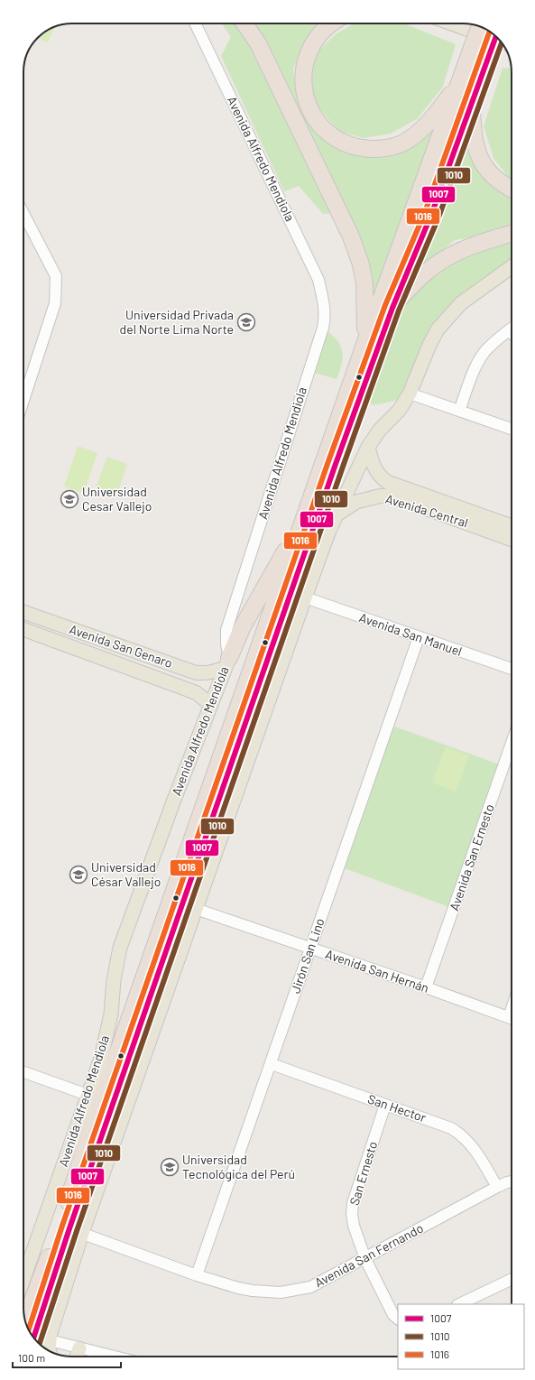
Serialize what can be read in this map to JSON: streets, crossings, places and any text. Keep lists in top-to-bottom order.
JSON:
{
  "streets": {
    "main road": ["Avenida Alfredo Mendiola", "Avenida Central", "Avenida San Genaro"],
    "street": [
      "Avenida San Manuel",
      "Avenida San Ernesto",
      "Jirón San Lino",
      "Avenida San Hernán",
      "San Hector",
      "San Ernesto",
      "Avenida San Fernando"
    ]
  },
  "crossings": [
    ["Avenida Alfredo Mendiola", "Avenida San Genaro"],
    ["Avenida San Manuel", "Jirón San Lino"],
    ["Avenida San Ernesto", "Avenida San Hernán"],
    ["Jirón San Lino", "Avenida San Hernán"],
    ["Jirón San Lino", "San Hector"],
    ["Jirón San Lino", "Avenida San Fernando"],
    ["San Hector", "San Ernesto"],
    ["San Hector", "Avenida San Fernando"],
    ["San Ernesto", "Avenida San Fernando"]
  ],
  "places": {
    "school or university": [
      "Universidad Privada del Norte Lima Norte",
      "Universidad Cesar Vallejo",
      "Universidad César Vallejo",
      "Universidad Tecnológica del Perú"
    ]
  },
  "lines": ["transit line 1016", "transit line 1007", "transit line 1010"],
  "legend": ["1007", "1010", "1016"],
  "scale_bar": "100 m"
}
